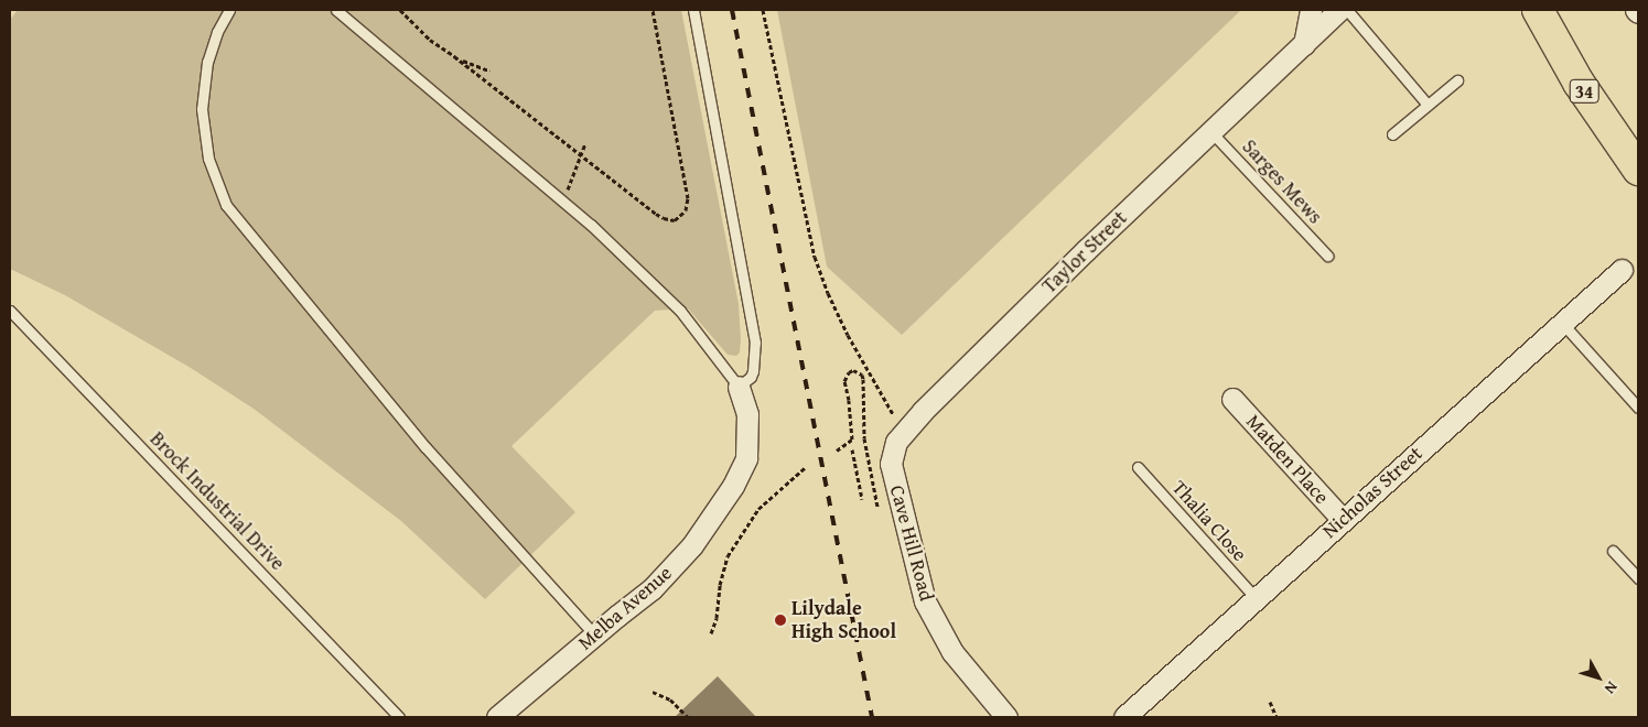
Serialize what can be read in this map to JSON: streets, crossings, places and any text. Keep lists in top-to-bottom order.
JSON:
{
  "streets": {
    "highway": ["34"],
    "street": [
      "Taylor Street",
      "Matden Place",
      "Nicholas Street",
      "Cave Hill Road",
      "Melba Avenue"
    ],
    "lane": ["Sarges Mews", "Brock Industrial Drive", "Thalia Close"]
  },
  "crossings": [
    ["Sarges Mews", "Taylor Street"],
    ["Taylor Street", "Cave Hill Road"],
    ["Matden Place", "Nicholas Street"],
    ["Nicholas Street", "Thalia Close"]
  ],
  "places": ["Lilydale High School"],
  "north": "bottom right"
}
